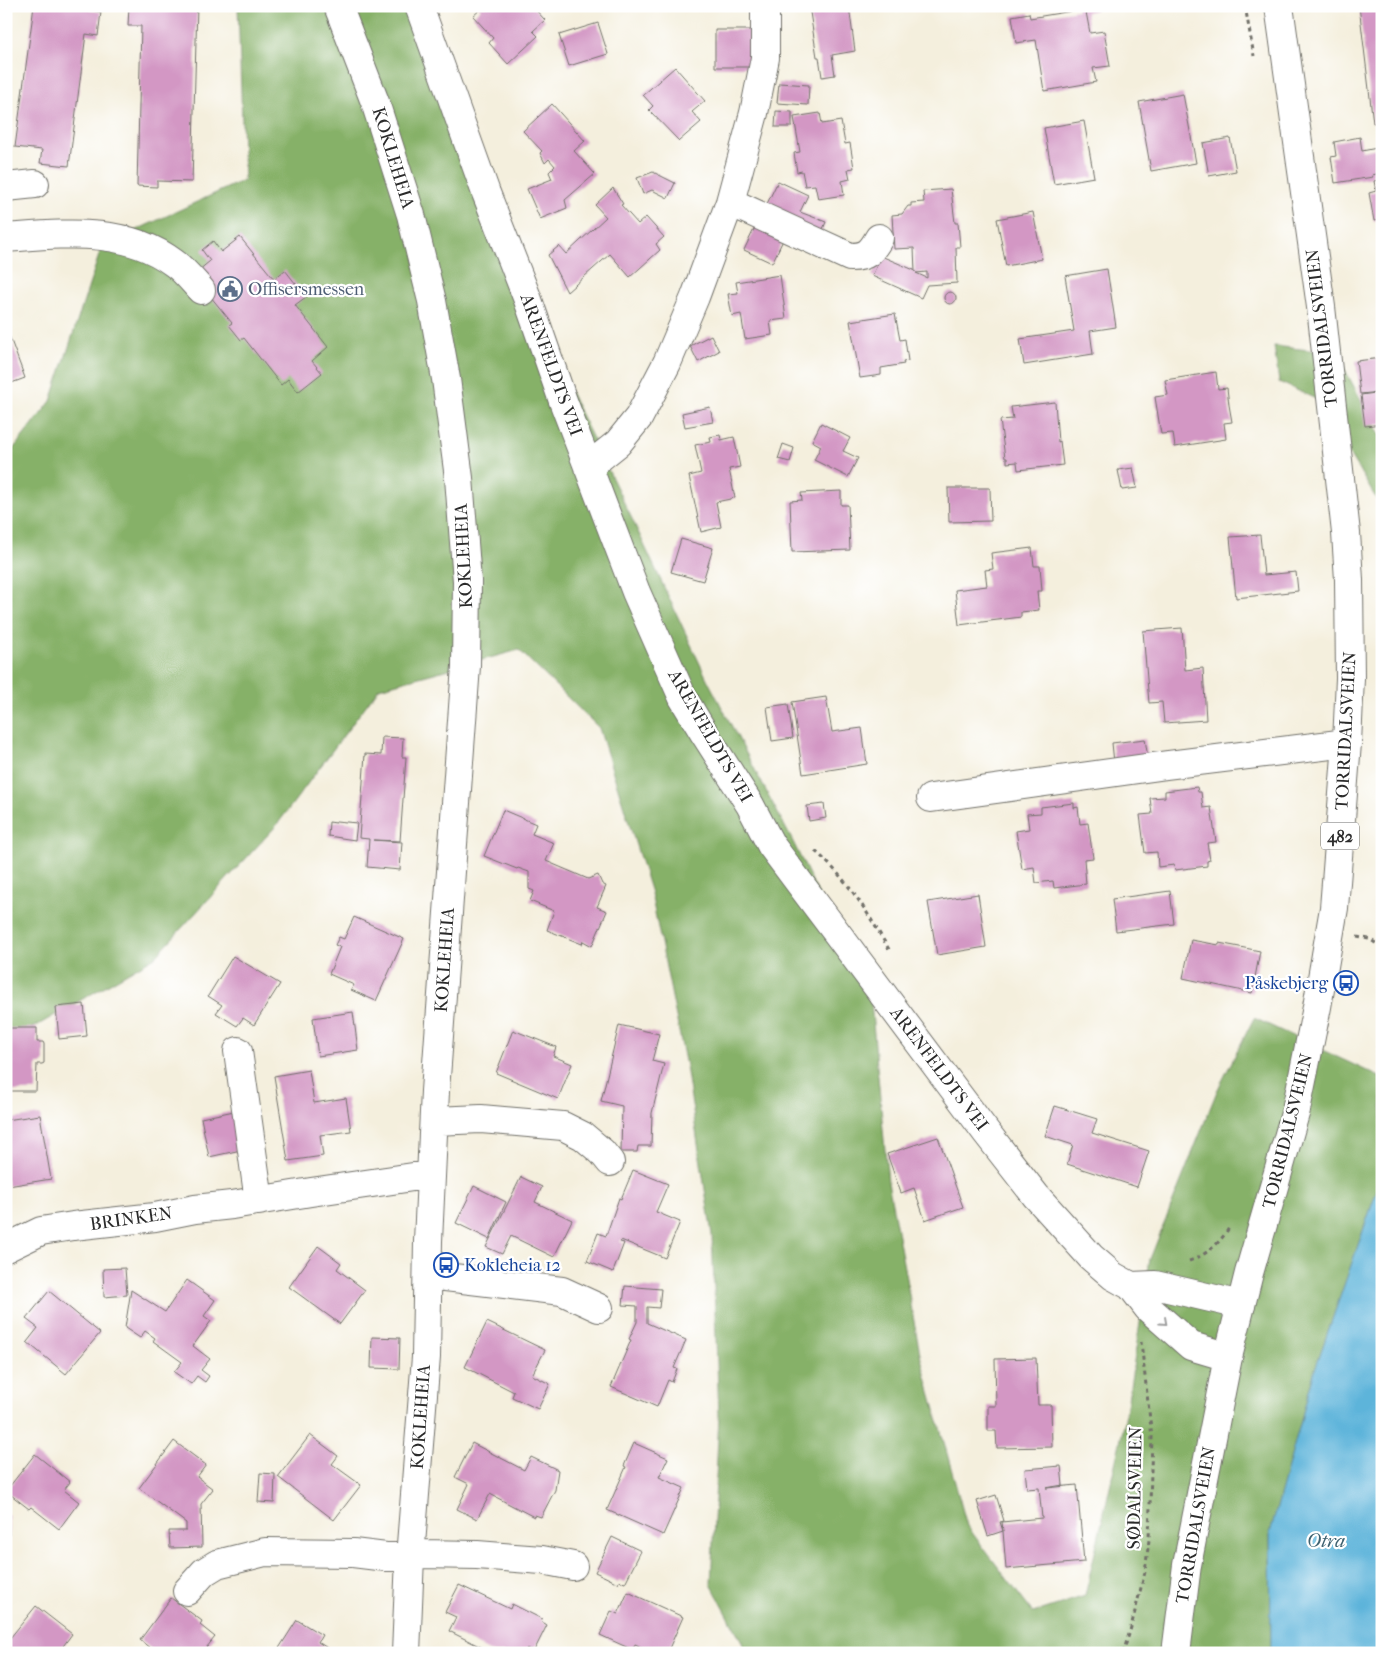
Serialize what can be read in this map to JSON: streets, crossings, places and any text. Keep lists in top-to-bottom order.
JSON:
{
  "streets": {
    "street": [
      "KOKLEHEIA",
      "TORRIDALSVEIEN",
      "ARENFELDTS VEI",
      "482",
      "BRINKEN"
    ],
    "path": ["SØDALSVEIEN"]
  },
  "crossings": [
    ["KOKLEHEIA", "BRINKEN"],
    ["TORRIDALSVEIEN", "ARENFELDTS VEI"]
  ],
  "water": ["Otra"],
  "places": {
    "public building": ["Offisersmessen"],
    "bus stop": ["Påskebjerg", "Kokleheia 12"]
  }
}
